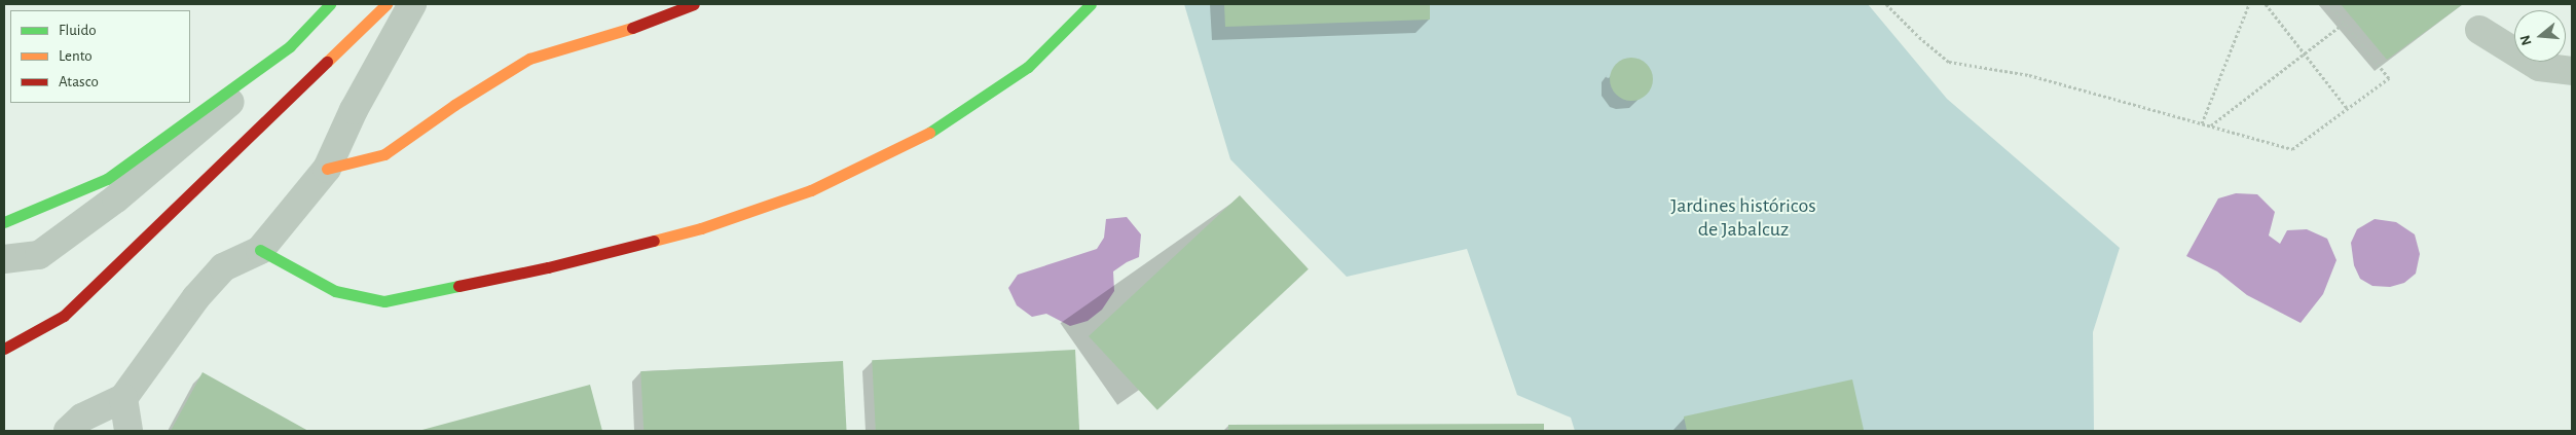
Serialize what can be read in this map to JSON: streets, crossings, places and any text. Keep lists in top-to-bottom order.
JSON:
{
  "parks": ["Jardines históricos de Jabalcuz"],
  "legend": ["Fluido", "Lento", "Atasco"],
  "north": "left"
}
